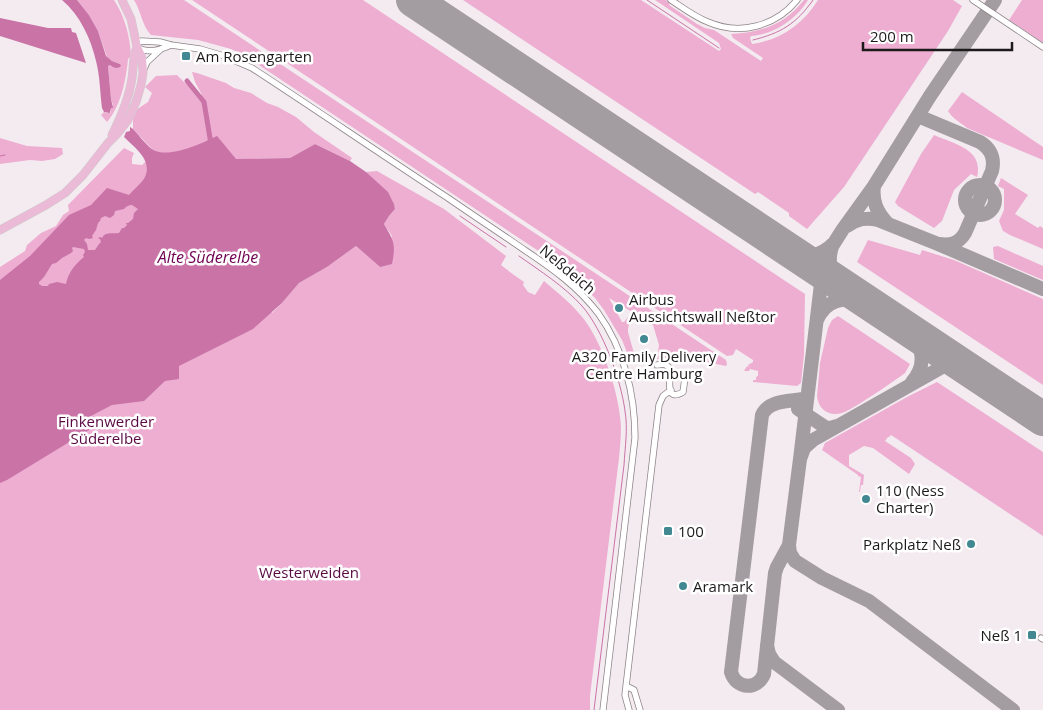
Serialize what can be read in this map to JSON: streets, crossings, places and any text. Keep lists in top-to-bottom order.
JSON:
{
  "streets": {
    "street": ["Neßdeich"]
  },
  "water": ["Alte Süderelbe"],
  "parks": ["Finkenwerder Süderelbe", "Westerweiden"],
  "places": {
    "transit": ["Am Rosengarten", "100", "Neß 1"],
    "other": [
      "Airbus Aussichtswall Neßtor",
      "A320 Family Delivery Centre Hamburg",
      "110 (Ness Charter)",
      "Parkplatz Neß",
      "Aramark"
    ]
  },
  "scale_bar": "200 m"
}
